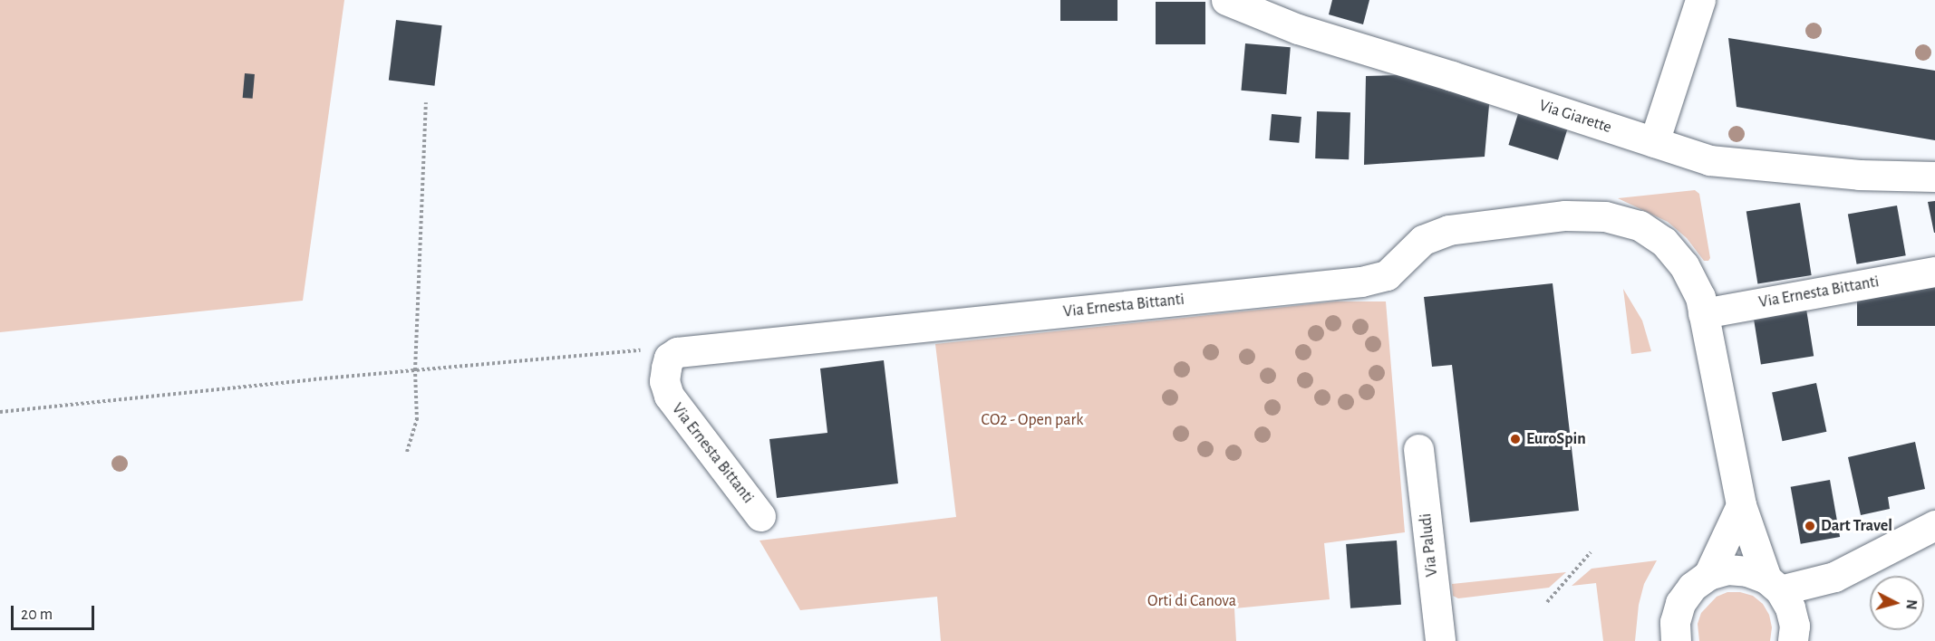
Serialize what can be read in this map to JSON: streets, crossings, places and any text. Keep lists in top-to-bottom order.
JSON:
{
  "streets": {
    "street": ["Via Giarette", "Via Ernesta Bittanti", "Via Paludi"]
  },
  "parks": ["CO2 - Open park", "Orti di Canova"],
  "places": ["EuroSpin", "Dart Travel"],
  "scale_bar": "20 m",
  "north": "right"
}
